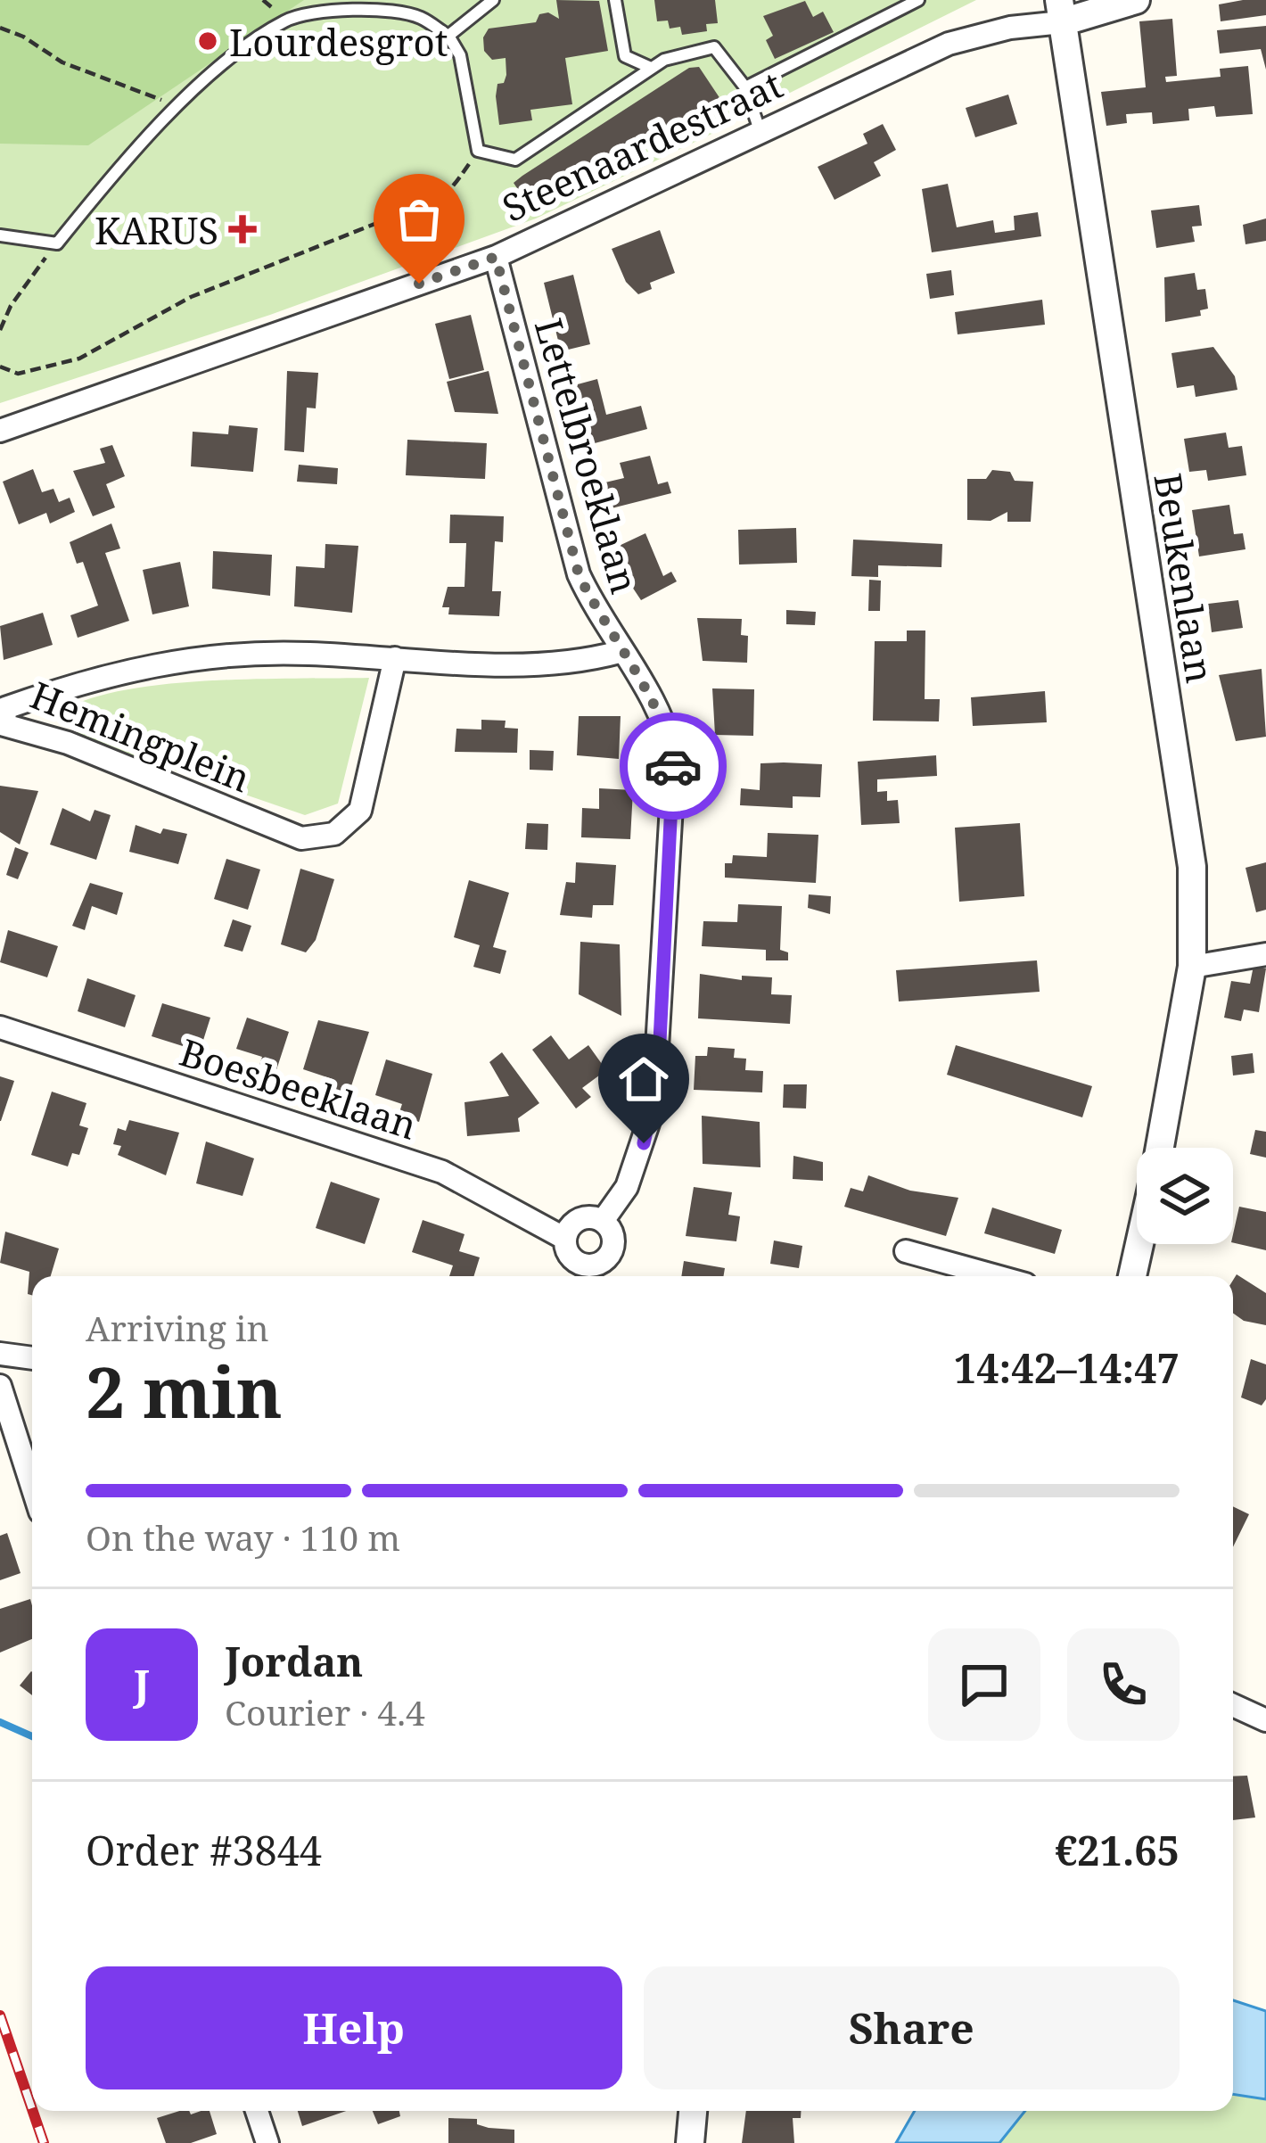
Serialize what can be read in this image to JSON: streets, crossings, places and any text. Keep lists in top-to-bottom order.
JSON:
{
  "streets": {
    "street": [
      "Steenaardestraat",
      "Lettelbroeklaan",
      "Beukenlaan",
      "Hemingplein",
      "Boesbeeklaan"
    ]
  },
  "crossings": [
    ["Steenaardestraat", "Lettelbroeklaan"],
    ["Steenaardestraat", "Beukenlaan"],
    ["Lettelbroeklaan", "Hemingplein"],
    ["Lettelbroeklaan", "Boesbeeklaan"]
  ],
  "places": {
    "other": ["Lourdesgrot"],
    "health": ["KARUS"]
  },
  "page": {
    "heading": ["2 min", "Arriving in", "14:42–14:47"],
    "panel": [
      "Jordan",
      "Courier · 4.4",
      "Order #3844",
      "€21.65"
    ],
    "bar": "On the way · 110 m",
    "round": "J",
    "buttons": ["Help", "Share"]
  }
}
